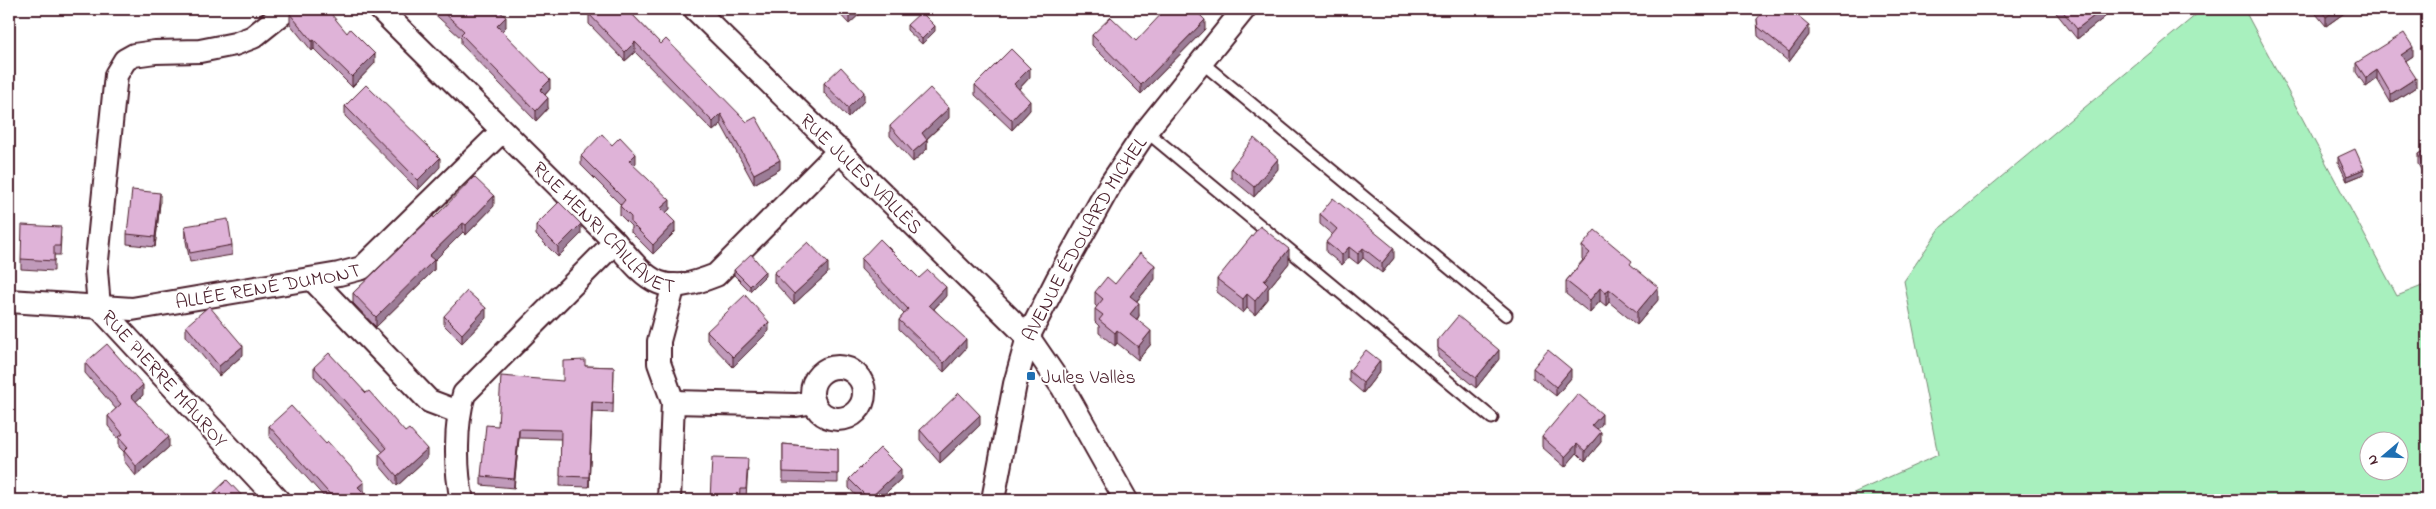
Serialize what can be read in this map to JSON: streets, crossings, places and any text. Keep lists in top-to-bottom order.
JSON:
{
  "streets": {
    "street": [
      "RUE JULES VALLÈS",
      "RUE HENRI CAILLAVET",
      "AVENUE ÉDOUARD MICHEL",
      "ALLÉE RENÉ DUMONT",
      "RUE PIERRE MAUROY"
    ]
  },
  "crossings": [
    ["RUE JULES VALLÈS", "RUE HENRI CAILLAVET"],
    ["RUE JULES VALLÈS", "AVENUE ÉDOUARD MICHEL"],
    ["RUE HENRI CAILLAVET", "ALLÉE RENÉ DUMONT"],
    ["ALLÉE RENÉ DUMONT", "RUE PIERRE MAUROY"]
  ],
  "places": {
    "transit": ["Jules Vallès"]
  },
  "north": "left"
}
